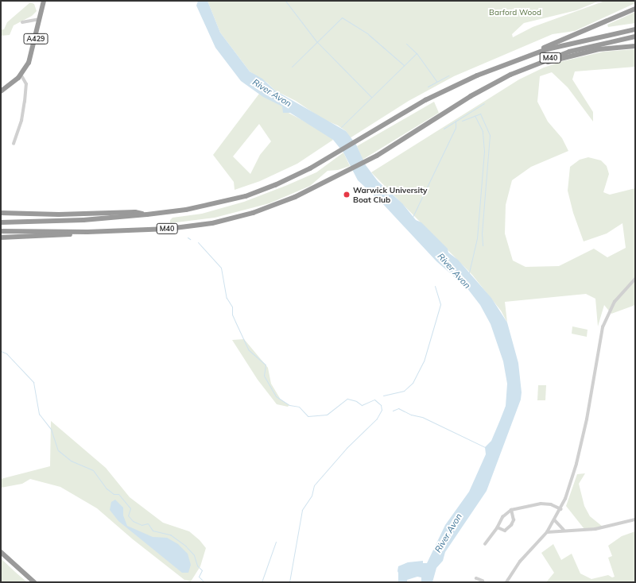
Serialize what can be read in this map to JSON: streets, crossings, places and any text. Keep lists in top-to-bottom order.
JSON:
{
  "streets": {
    "highway": ["A429", "M40"]
  },
  "water": ["River Avon"],
  "parks": ["Barford Wood"],
  "places": ["Warwick University Boat Club"]
}
